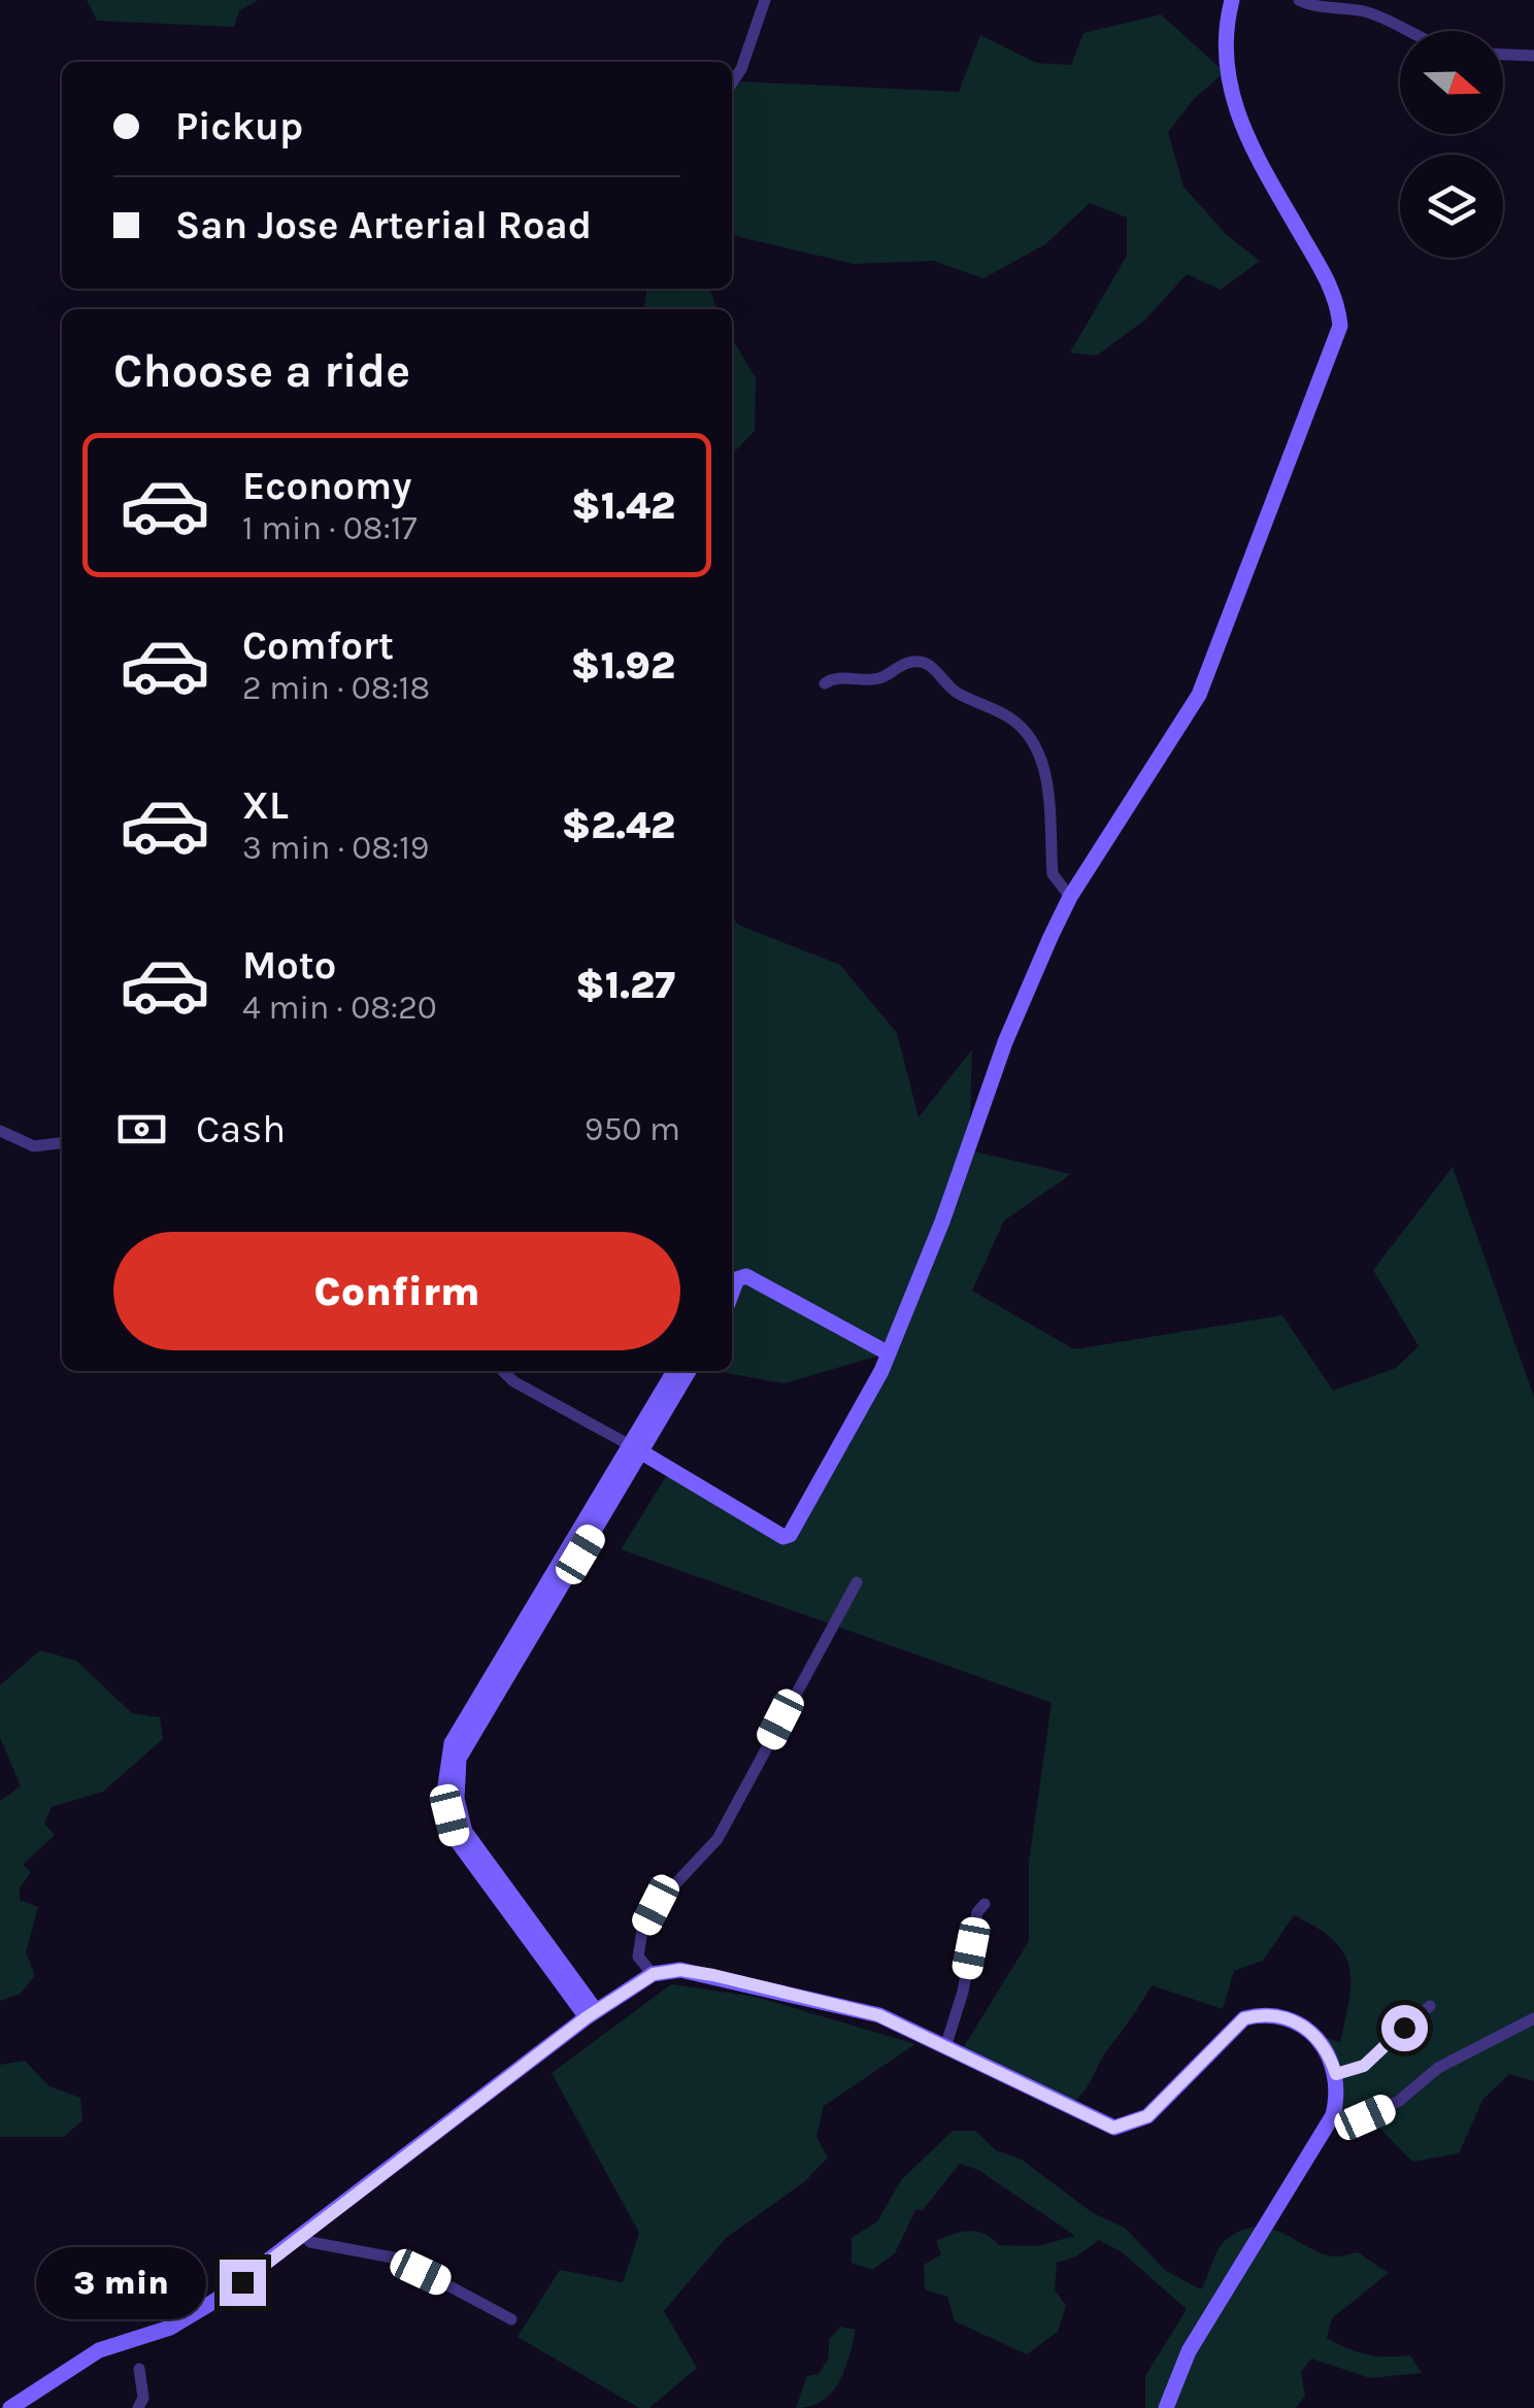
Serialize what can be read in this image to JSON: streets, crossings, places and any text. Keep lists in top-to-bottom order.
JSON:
{
  "north": "right",
  "page": {
    "banner": ["Pickup", "San Jose Arterial Road"],
    "heading": "Choose a ride",
    "list": [
      {
        "name": "Economy",
        "note": "1 min · 08:17",
        "value": "$1.42"
      },
      {
        "name": "Comfort",
        "note": "2 min · 08:18",
        "value": "$1.92"
      },
      {
        "name": "XL",
        "note": "3 min · 08:19",
        "value": "$2.42"
      },
      {
        "name": "Moto",
        "note": "4 min · 08:20",
        "value": "$1.27"
      }
    ],
    "pay": ["Cash", "950 m"],
    "buttons": "Confirm",
    "bubble": "3 min"
  }
}
